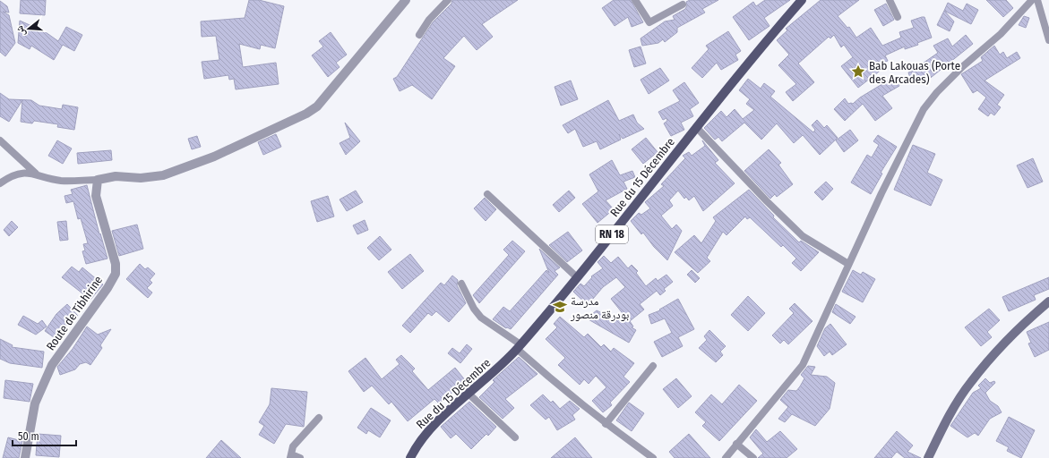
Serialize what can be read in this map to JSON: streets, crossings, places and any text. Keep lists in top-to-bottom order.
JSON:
{
  "streets": {
    "main road": ["Rue du 15 Décembre", "RN 18"],
    "street": ["Route de Tibhirine"]
  },
  "places": {
    "place": ["Bab Lakouas (Porte des Arcades)"],
    "school or university": ["مدرسة بودرقة منصور"]
  },
  "scale_bar": "50 m",
  "north": "left"
}
